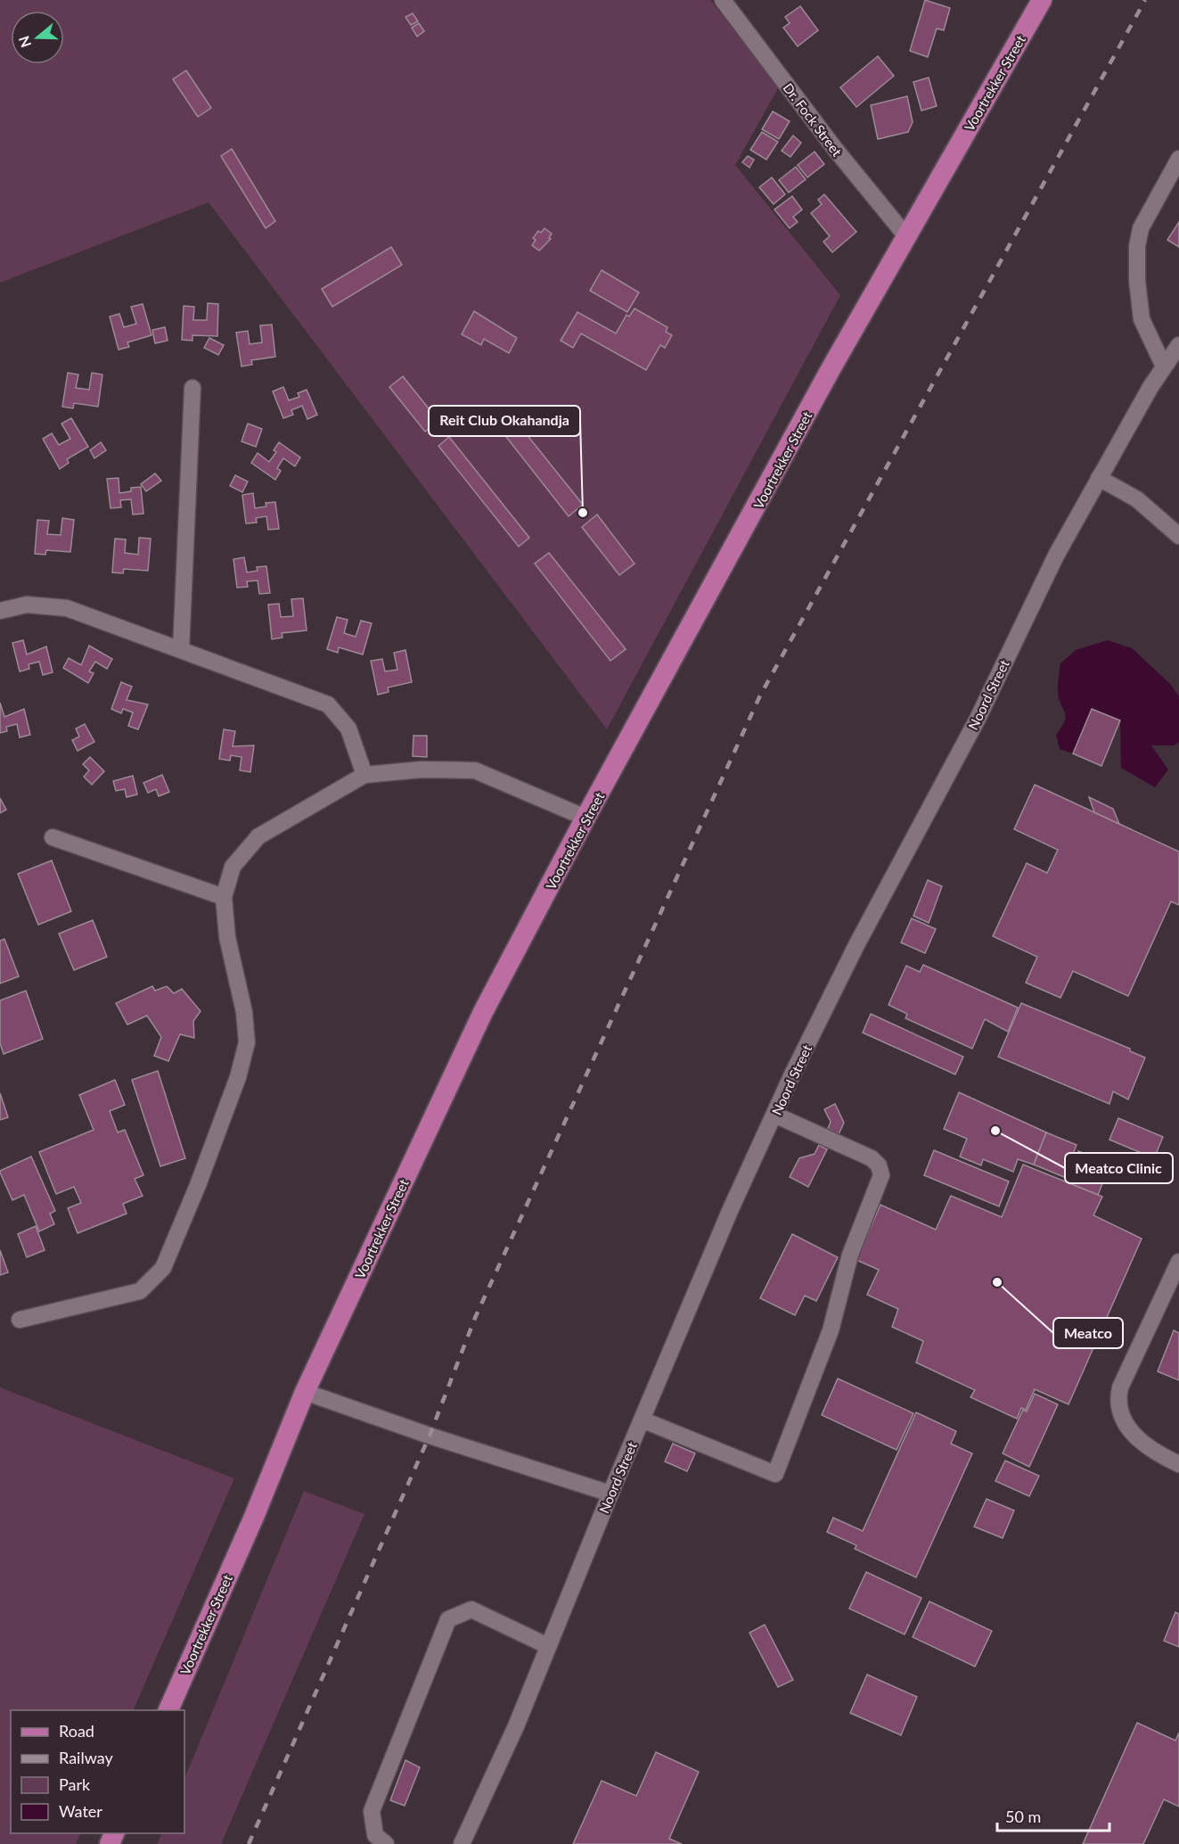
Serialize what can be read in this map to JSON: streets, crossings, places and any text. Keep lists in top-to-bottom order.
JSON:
{
  "streets": {
    "main road": ["Voortrekker Street"],
    "street": ["Dr. Fock Street", "Noord Street"]
  },
  "crossings": [
    ["Voortrekker Street", "Dr. Fock Street"]
  ],
  "places": ["Reit Club Okahandja", "Meatco Clinic", "Meatco"],
  "legend": [
    "Road",
    "Railway",
    "Park",
    "Water"
  ],
  "scale_bar": "50 m",
  "north": "left"
}
